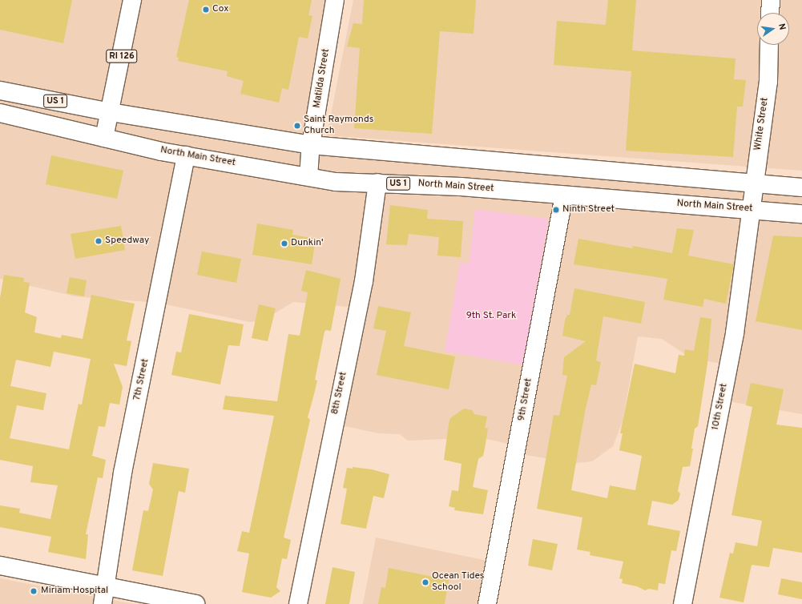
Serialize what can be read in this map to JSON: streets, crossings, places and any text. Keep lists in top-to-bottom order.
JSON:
{
  "streets": {
    "street": [
      "RI 126",
      "Matilda Street",
      "US 1",
      "White Street",
      "North Main Street",
      "7th Street",
      "8th Street",
      "9th Street",
      "10th Street"
    ]
  },
  "crossings": [
    ["RI 126", "US 1"],
    ["RI 126", "North Main Street"],
    ["Matilda Street", "US 1"],
    ["Matilda Street", "North Main Street"],
    ["US 1", "White Street"],
    ["White Street", "North Main Street"],
    ["White Street", "10th Street"],
    ["North Main Street", "7th Street"],
    ["North Main Street", "8th Street"],
    ["North Main Street", "9th Street"],
    ["North Main Street", "10th Street"]
  ],
  "parks": ["9th St. Park"],
  "places": [
    "Cox",
    "Saint Raymonds Church",
    "Ninth Street",
    "Speedway",
    "Dunkin'",
    "Ocean Tides School",
    "Miriam Hospital"
  ],
  "north": "right"
}
